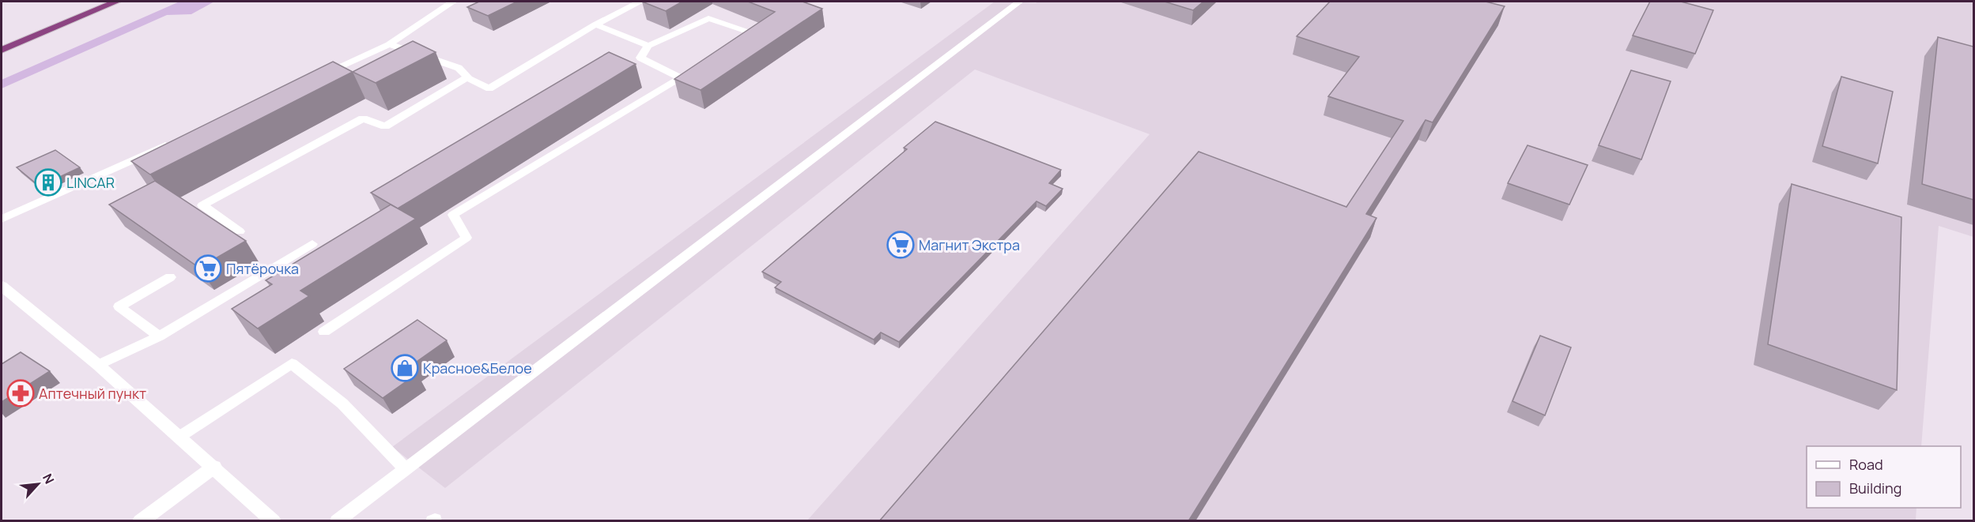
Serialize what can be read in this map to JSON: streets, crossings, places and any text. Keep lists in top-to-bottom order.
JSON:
{
  "places": {
    "building": ["LINCAR"],
    "supermarket": ["Магнит Экстра", "Пятёрочка"],
    "shop": ["Красное&Белое"],
    "pharmacy": ["Аптечный пункт"]
  },
  "legend": ["Road", "Building"],
  "north": "top right"
}
